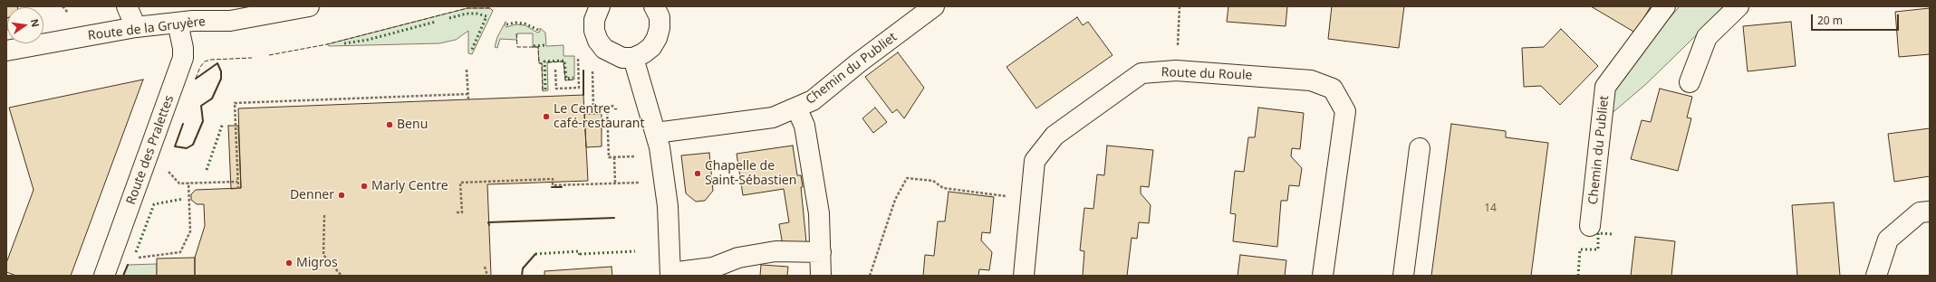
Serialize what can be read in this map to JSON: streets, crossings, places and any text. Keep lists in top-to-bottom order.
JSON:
{
  "streets": {
    "street": [
      "Route de la Gruyère",
      "Chemin du Publiet",
      "Route du Roule",
      "Route des Pralettes"
    ]
  },
  "crossings": [
    ["Route de la Gruyère", "Route des Pralettes"]
  ],
  "places": [
    "Le Centre - café-restaurant",
    "Benu",
    "Chapelle de Saint-Sébastien",
    "Marly Centre",
    "Denner",
    "Migros"
  ],
  "house_numbers": ["14"],
  "scale_bar": "20 m",
  "north": "right"
}
